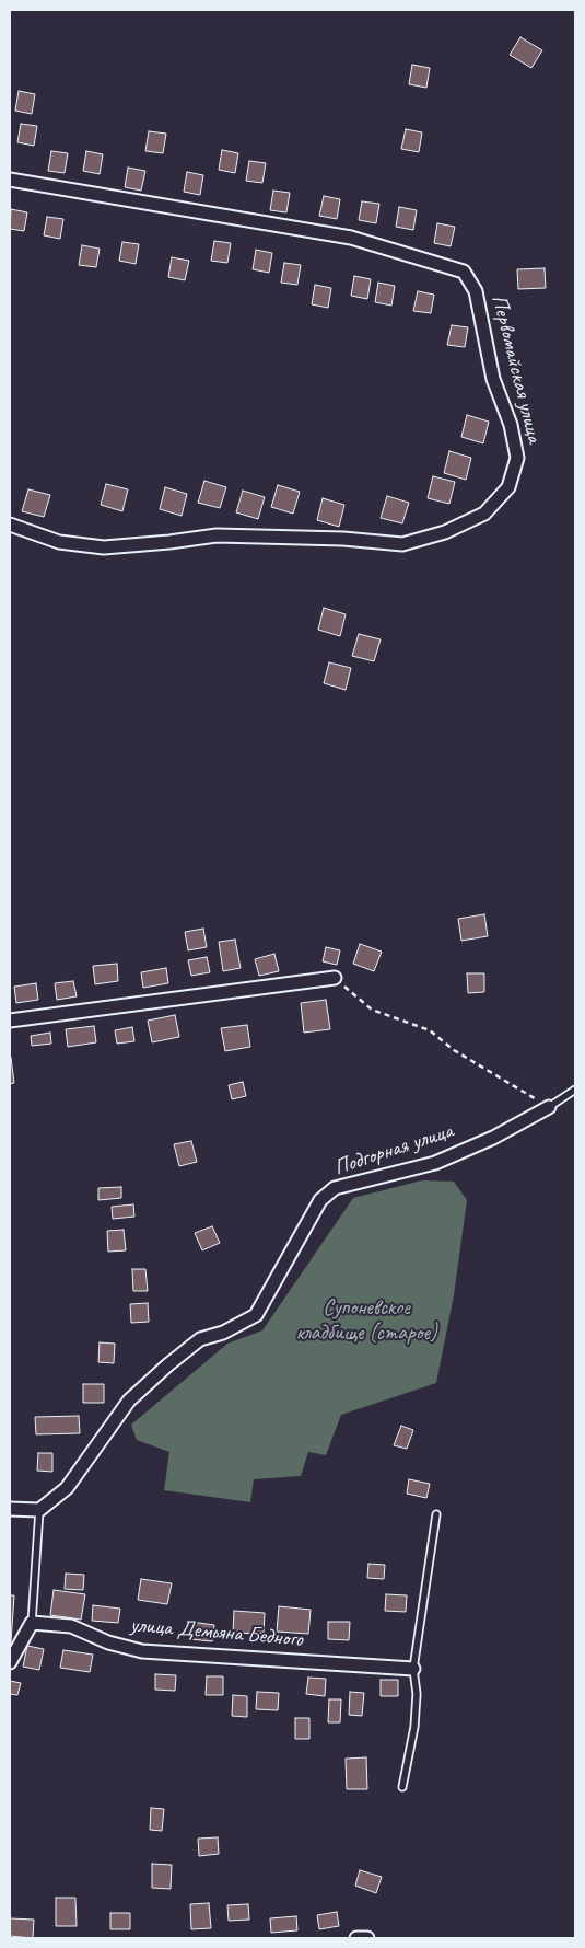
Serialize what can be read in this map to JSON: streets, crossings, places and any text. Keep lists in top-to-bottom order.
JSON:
{
  "streets": {
    "street": ["Первомайская улица", "Подгорная улица", "улица Демьяна Бедного"]
  },
  "parks": ["Супоневское кладбище (старое)"]
}
